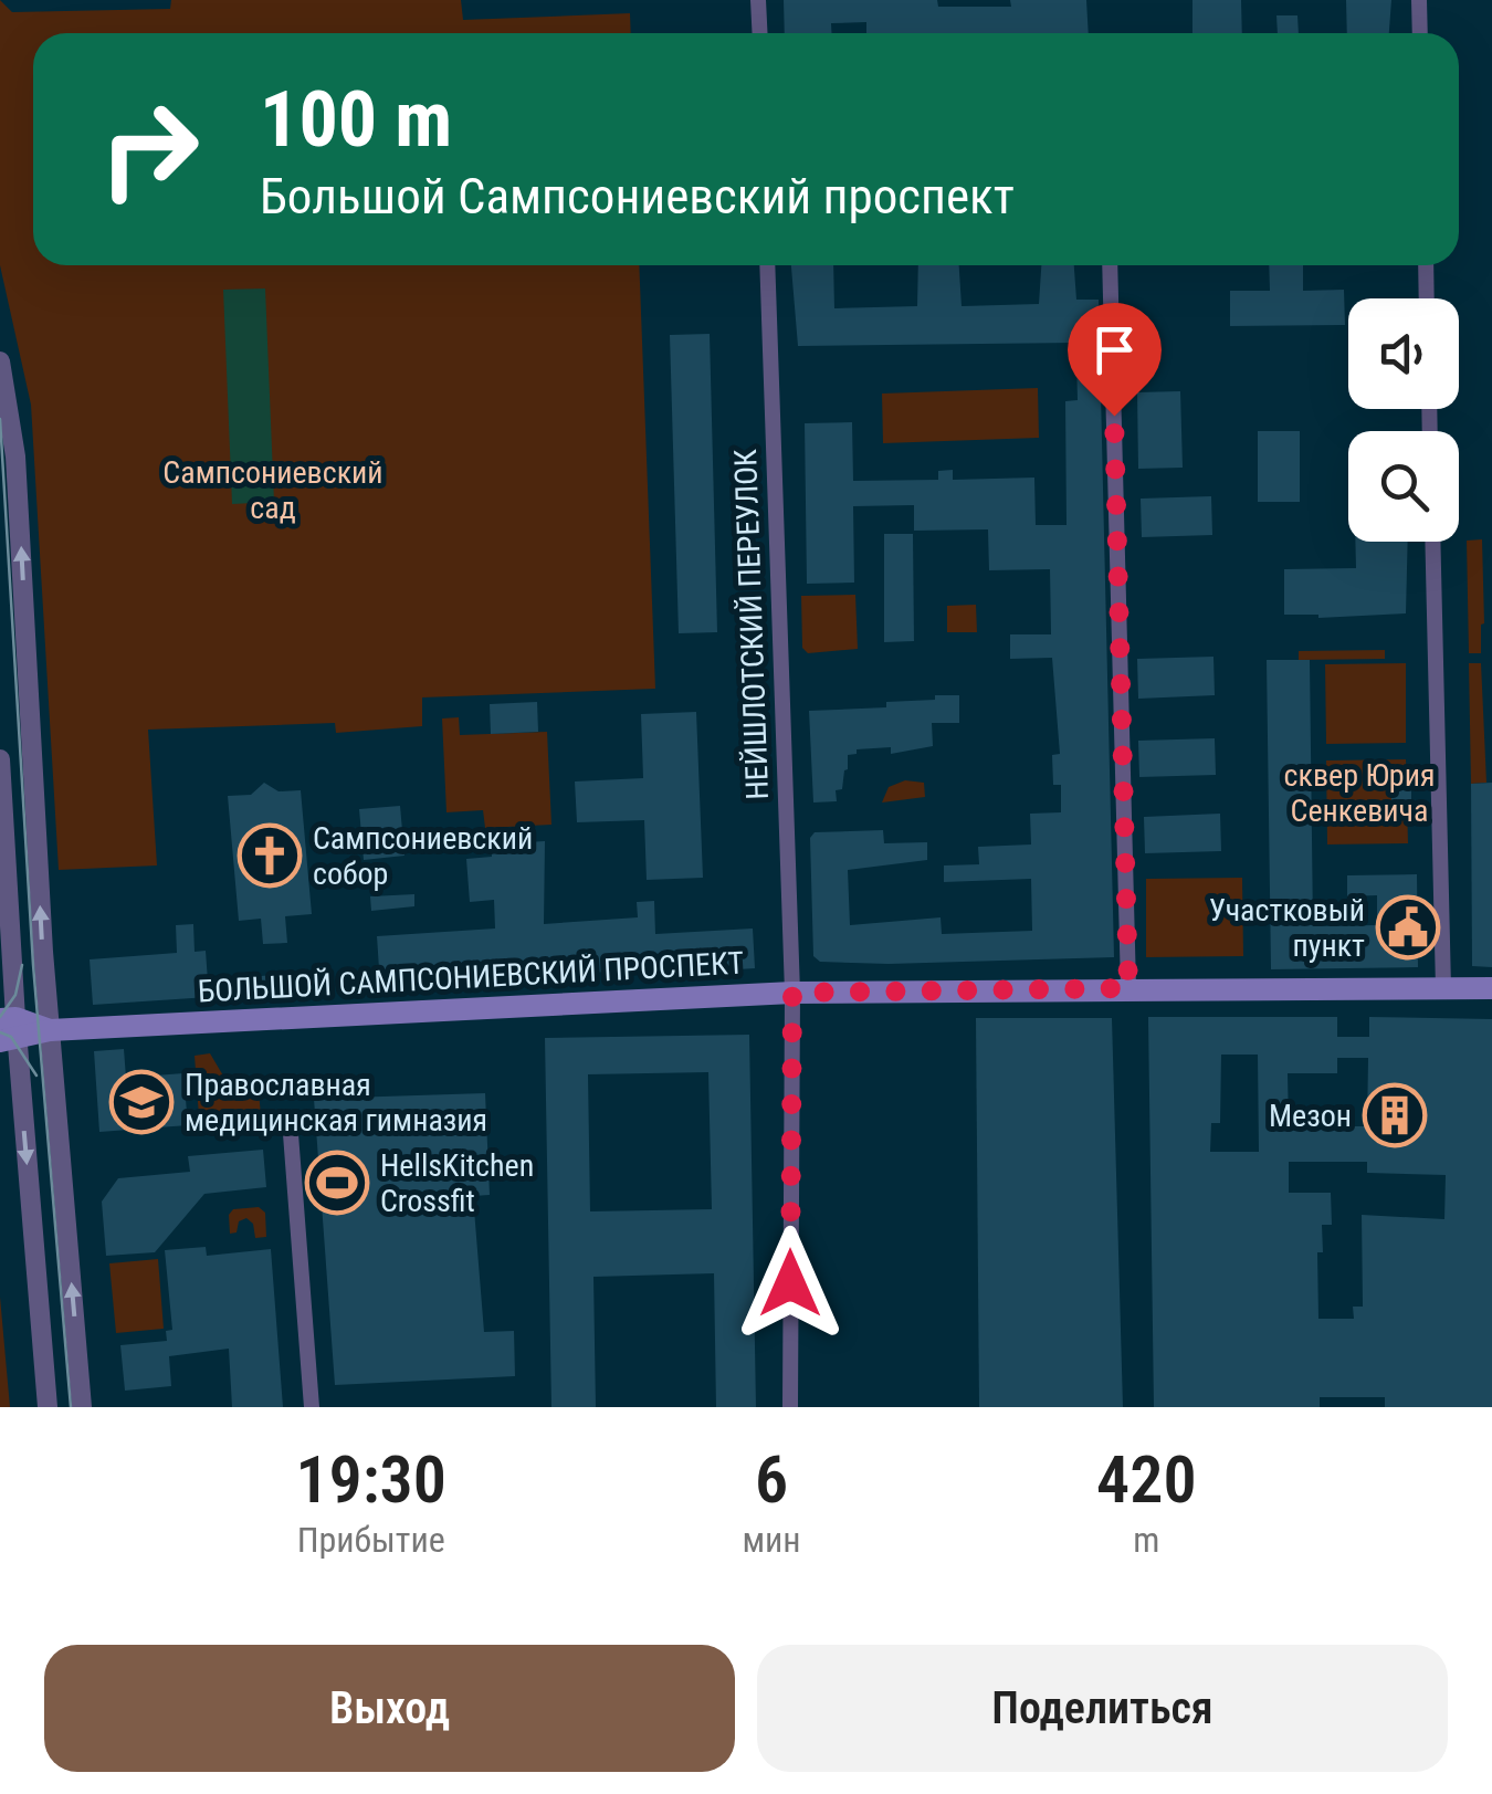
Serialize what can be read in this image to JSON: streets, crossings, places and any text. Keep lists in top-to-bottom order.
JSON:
{
  "streets": {
    "main road": ["БОЛЬШОЙ САМПСОНИЕВСКИЙ ПРОСПЕКТ"],
    "street": ["НЕЙШЛОТСКИЙ ПЕРЕУЛОК"]
  },
  "crossings": [
    ["НЕЙШЛОТСКИЙ ПЕРЕУЛОК", "БОЛЬШОЙ САМПСОНИЕВСКИЙ ПРОСПЕКТ"]
  ],
  "parks": ["Сампсониевский сад", "сквер Юрия Сенкевича"],
  "places": {
    "church": ["Сампсониевский собор"],
    "public building": ["Участковый пункт"],
    "school or university": ["Православная медицинская гимназия"],
    "building": ["Мезон"],
    "sports": ["HellsKitchen Crossfit"]
  },
  "page": {
    "turn": ["100 m", "Большой Сампсониевский проспект"],
    "eta": [
      "19:30",
      "Прибытие",
      "6",
      "мин",
      "420",
      "m"
    ],
    "buttons": ["Выход", "Поделиться"]
  }
}
